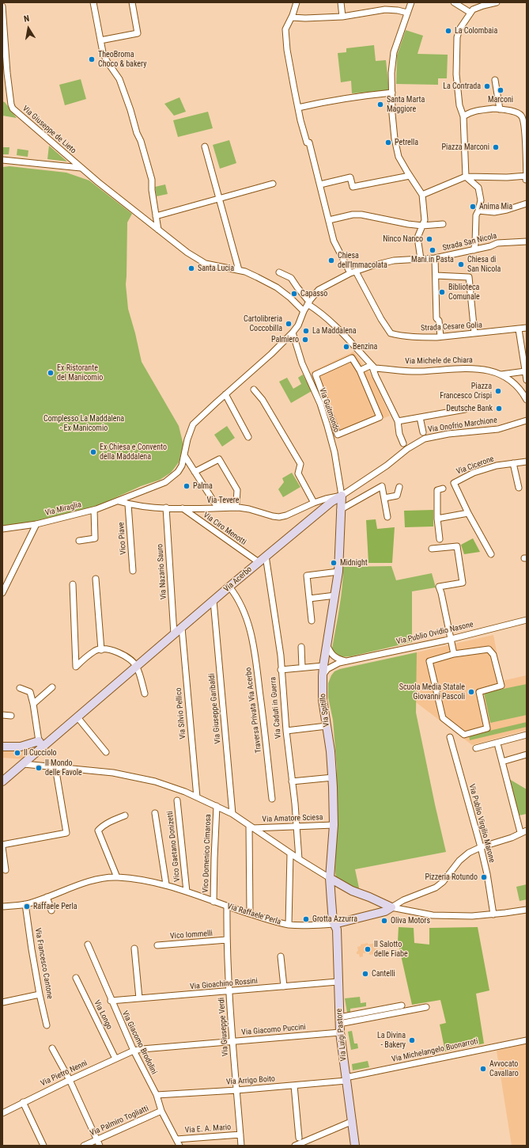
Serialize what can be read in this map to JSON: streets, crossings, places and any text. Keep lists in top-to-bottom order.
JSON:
{
  "streets": {
    "street": [
      "Via Giuseppe de Lieto",
      "Strada San Nicola",
      "Strada Cesare Golia",
      "Via Michele de Chiara",
      "Via Guitmondo",
      "Via Onofrio Marchione",
      "Via Cicerone",
      "Via Tevere",
      "Via Miraglia",
      "Via Ciro Menotti",
      "Vico Piave",
      "Via Nazario Sauro",
      "Via Acerbo",
      "Via Publio Ovidio Nasone",
      "Via Caduti in Guerra",
      "Via Giuseppe Garibaldi",
      "Traversa Privata Via Acerbo",
      "Via Spitillo",
      "Via Silvio Pellico",
      "Via Amatore Sciesa",
      "Via Publio Virgilio Marone",
      "Vico Gaetano Donizetti",
      "Vico Domenico Cimarosa",
      "Via Raffaele Perla",
      "Vico Iommelli",
      "Via Francesco Cantone",
      "Via Gioachino Rossini",
      "Via Longo",
      "Via Giuseppe Verdi",
      "Via Giacomo Puccini",
      "Via Luigi Pastore",
      "Via Giacomo Brodolini",
      "Via Michelangelo Buonarroti",
      "Via Pietro Nenni",
      "Via Arrigo Boito",
      "Via Palmiro Togliatti",
      "Via E. A. Mario"
    ]
  },
  "crossings": [
    ["Via Giuseppe de Lieto", "Strada San Nicola"],
    ["Strada San Nicola", "Strada Cesare Golia"],
    ["Strada San Nicola", "Via Guitmondo"],
    ["Strada San Nicola", "Via Miraglia"],
    ["Via Guitmondo", "Via Onofrio Marchione"],
    ["Via Guitmondo", "Via Tevere"],
    ["Via Guitmondo", "Via Miraglia"],
    ["Via Guitmondo", "Via Acerbo"],
    ["Via Guitmondo", "Via Spitillo"],
    ["Via Onofrio Marchione", "Via Tevere"],
    ["Via Onofrio Marchione", "Via Acerbo"],
    ["Via Onofrio Marchione", "Via Spitillo"],
    ["Via Tevere", "Via Miraglia"],
    ["Via Tevere", "Via Ciro Menotti"],
    ["Via Tevere", "Vico Piave"],
    ["Via Tevere", "Via Nazario Sauro"],
    ["Via Tevere", "Via Acerbo"],
    ["Via Tevere", "Via Spitillo"],
    ["Via Ciro Menotti", "Via Acerbo"],
    ["Via Nazario Sauro", "Via Acerbo"],
    ["Via Acerbo", "Via Caduti in Guerra"],
    ["Via Acerbo", "Via Giuseppe Garibaldi"],
    ["Via Acerbo", "Traversa Privata Via Acerbo"],
    ["Via Acerbo", "Via Spitillo"],
    ["Via Acerbo", "Via Silvio Pellico"],
    ["Via Publio Ovidio Nasone", "Via Spitillo"],
    ["Via Caduti in Guerra", "Via Amatore Sciesa"],
    ["Via Spitillo", "Via Amatore Sciesa"],
    ["Via Spitillo", "Via Raffaele Perla"],
    ["Via Spitillo", "Via Luigi Pastore"],
    ["Vico Gaetano Donizetti", "Via Raffaele Perla"],
    ["Vico Domenico Cimarosa", "Via Raffaele Perla"],
    ["Via Raffaele Perla", "Via Francesco Cantone"],
    ["Via Raffaele Perla", "Via Giuseppe Verdi"],
    ["Via Raffaele Perla", "Via Luigi Pastore"],
    ["Vico Iommelli", "Via Giuseppe Verdi"],
    ["Via Gioachino Rossini", "Via Giuseppe Verdi"],
    ["Via Gioachino Rossini", "Via Luigi Pastore"],
    ["Via Gioachino Rossini", "Via Giacomo Brodolini"],
    ["Via Longo", "Via Pietro Nenni"],
    ["Via Giuseppe Verdi", "Via Giacomo Puccini"],
    ["Via Giuseppe Verdi", "Via Arrigo Boito"],
    ["Via Giuseppe Verdi", "Via E. A. Mario"],
    ["Via Giacomo Puccini", "Via Luigi Pastore"],
    ["Via Giacomo Puccini", "Via Giacomo Brodolini"],
    ["Via Giacomo Puccini", "Via Pietro Nenni"],
    ["Via Luigi Pastore", "Via Michelangelo Buonarroti"],
    ["Via Luigi Pastore", "Via Arrigo Boito"],
    ["Via Giacomo Brodolini", "Via Pietro Nenni"],
    ["Via Giacomo Brodolini", "Via Arrigo Boito"],
    ["Via Giacomo Brodolini", "Via Palmiro Togliatti"],
    ["Via Giacomo Brodolini", "Via E. A. Mario"],
    ["Via Michelangelo Buonarroti", "Via Arrigo Boito"]
  ],
  "parks": ["Complesso La Maddalena - Ex Manicomio"],
  "places": [
    "La Colombaia",
    "TheoBroma Choco & bakery",
    "La Contrada",
    "Marconi",
    "Santa Marta Maggiore",
    "Petrella",
    "Piazza Marconi",
    "Anima Mia",
    "Ninco Nanco",
    "Mani in Pasta",
    "Chiesa dell'Immacolata",
    "Chiesa di San Nicola",
    "Santa Lucia",
    "Biblioteca Comunale",
    "Capasso",
    "Cartolibreria Coccobilla",
    "La Maddalena",
    "Palmiero",
    "Benzina",
    "Ex Ristorante del Manicomio",
    "Piazza Francesco Crispi",
    "Deutsche Bank",
    "Ex Chiesa e Convento della Maddalena",
    "Palma",
    "Midnight",
    "Scuola Media Statale Giovanni Pascoli",
    "Il Cucciolo",
    "Il Mondo delle Favole",
    "Pizzeria Rotundo",
    "Raffaele Perla",
    "Grotta Azzurra",
    "Oliva Motors",
    "Il Salotto delle Fiabe",
    "Cantelli",
    "La Divina - Bakery",
    "Avvocato Cavallaro"
  ],
  "north": "top"
}
